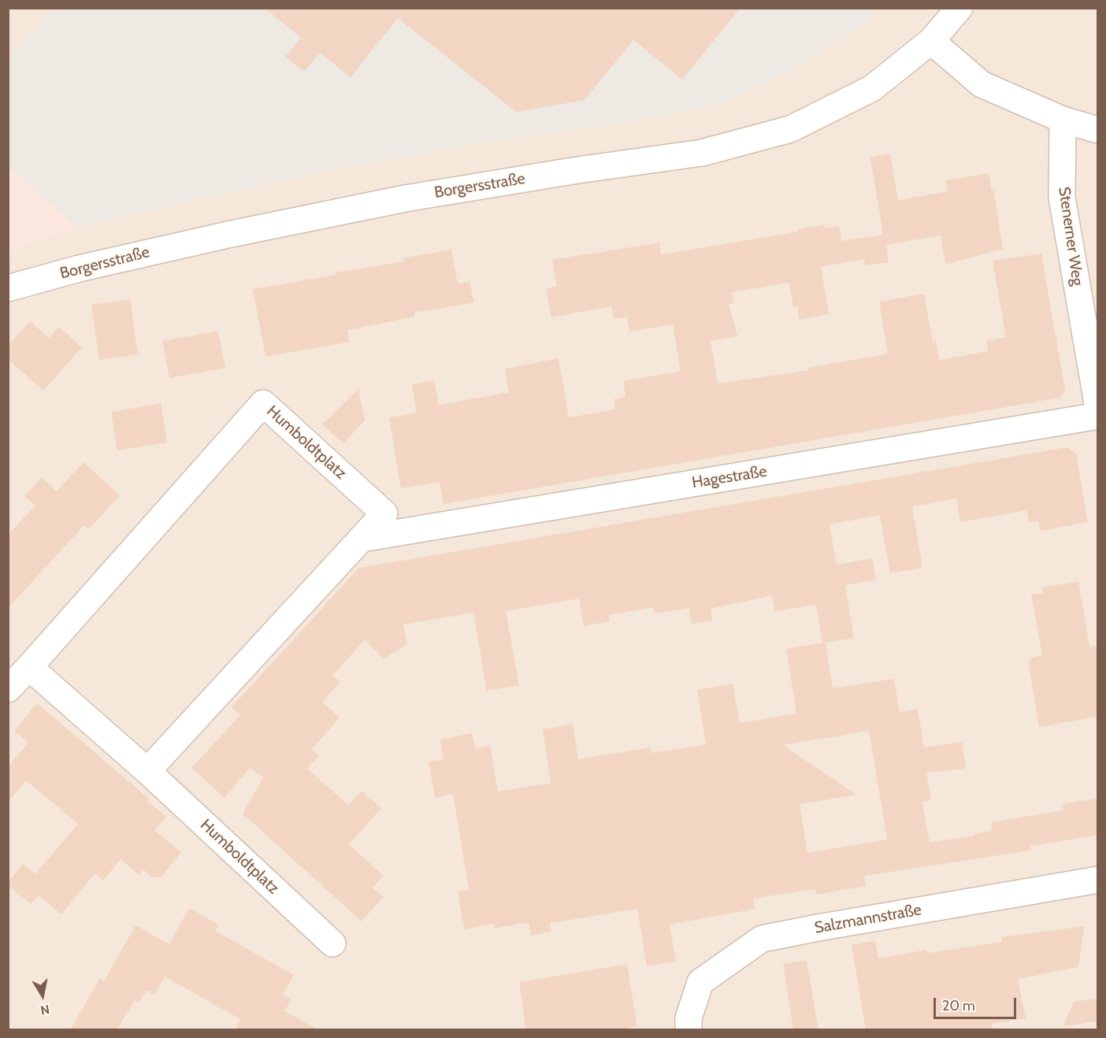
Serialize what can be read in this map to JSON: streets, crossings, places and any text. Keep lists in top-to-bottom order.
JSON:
{
  "streets": {
    "street": [
      "Borgersstraße",
      "Stenerner Weg",
      "Humboldtplatz",
      "Hagestraße",
      "Salzmannstraße"
    ]
  },
  "crossings": [
    ["Humboldtplatz", "Hagestraße"]
  ],
  "scale_bar": "20 m",
  "north": "bottom"
}
